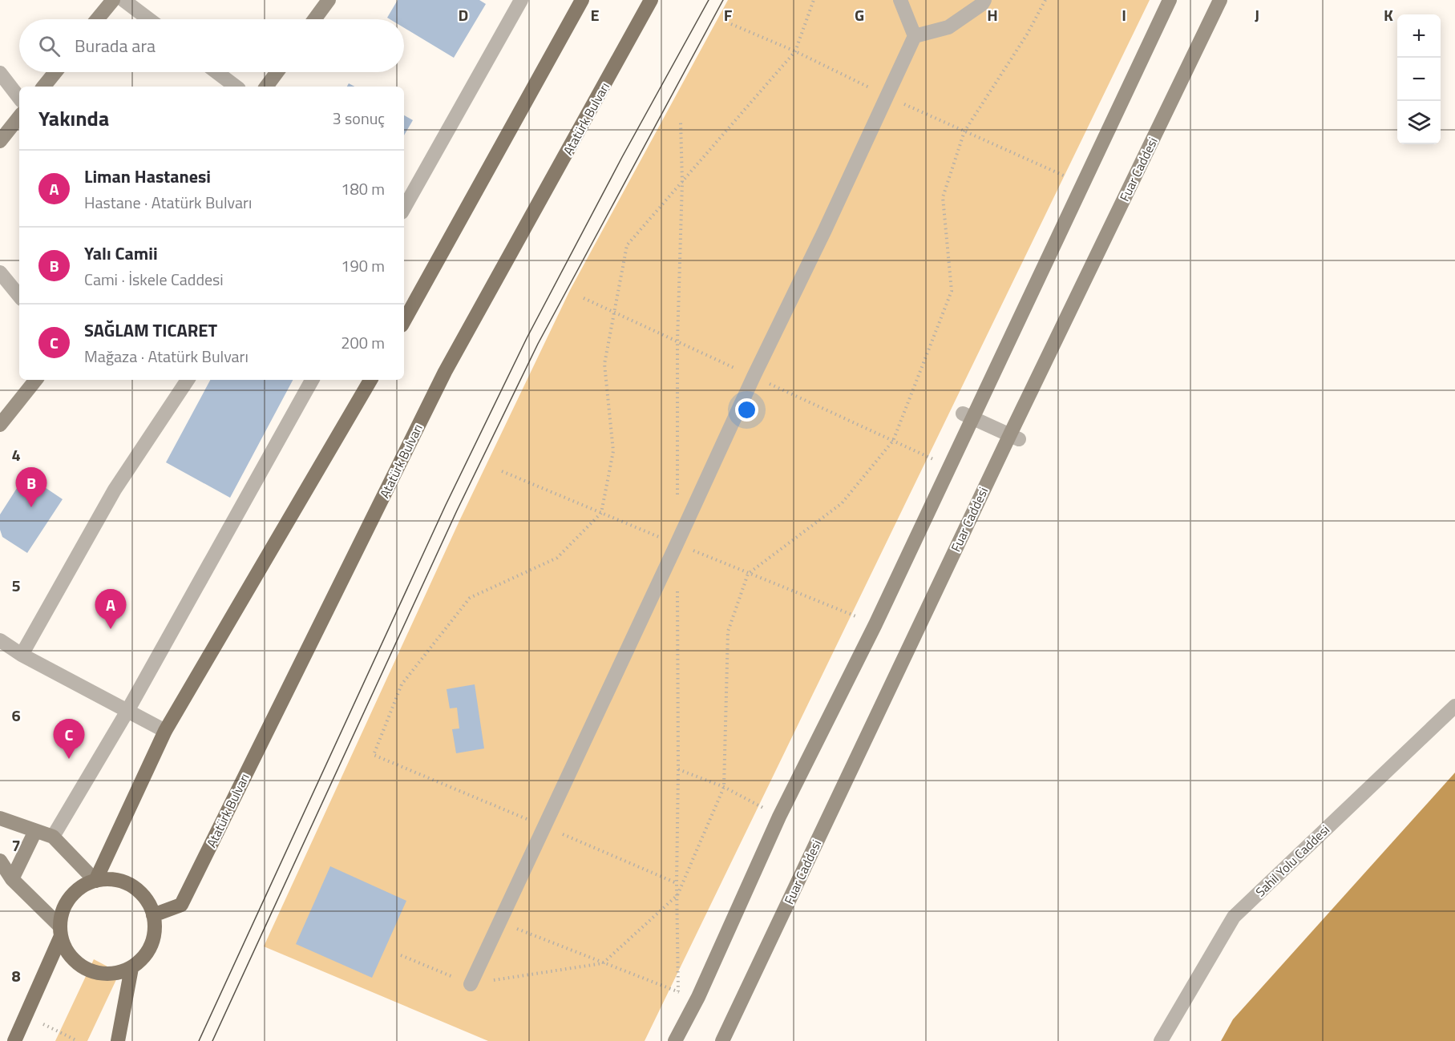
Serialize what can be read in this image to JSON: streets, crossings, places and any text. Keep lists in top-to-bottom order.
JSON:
{
  "streets": {
    "main road": ["Atatürk Bulvarı", "Fuar Caddesi"],
    "street": ["Sahil Yolu Caddesi"]
  },
  "page": {
    "map_buttons": ["+", "−"],
    "search": "Burada ara",
    "heading": ["Yakında", "3 sonuç"],
    "list": [
      {
        "mark": "A",
        "name": "Liman Hastanesi",
        "note": "Hastane · Atatürk Bulvarı",
        "value": "180 m"
      },
      {
        "mark": "B",
        "name": "Yalı Camii",
        "note": "Cami · İskele Caddesi",
        "value": "190 m"
      },
      {
        "mark": "C",
        "name": "SAĞLAM TICARET",
        "note": "Mağaza · Atatürk Bulvarı",
        "value": "200 m"
      }
    ],
    "pins": ["B", "A", "C"]
  },
  "grid": {
    "columns": [
      "D",
      "E",
      "F",
      "G",
      "H",
      "I",
      "J",
      "K"
    ],
    "rows": [
      "4",
      "5",
      "6",
      "7",
      "8"
    ]
  }
}
